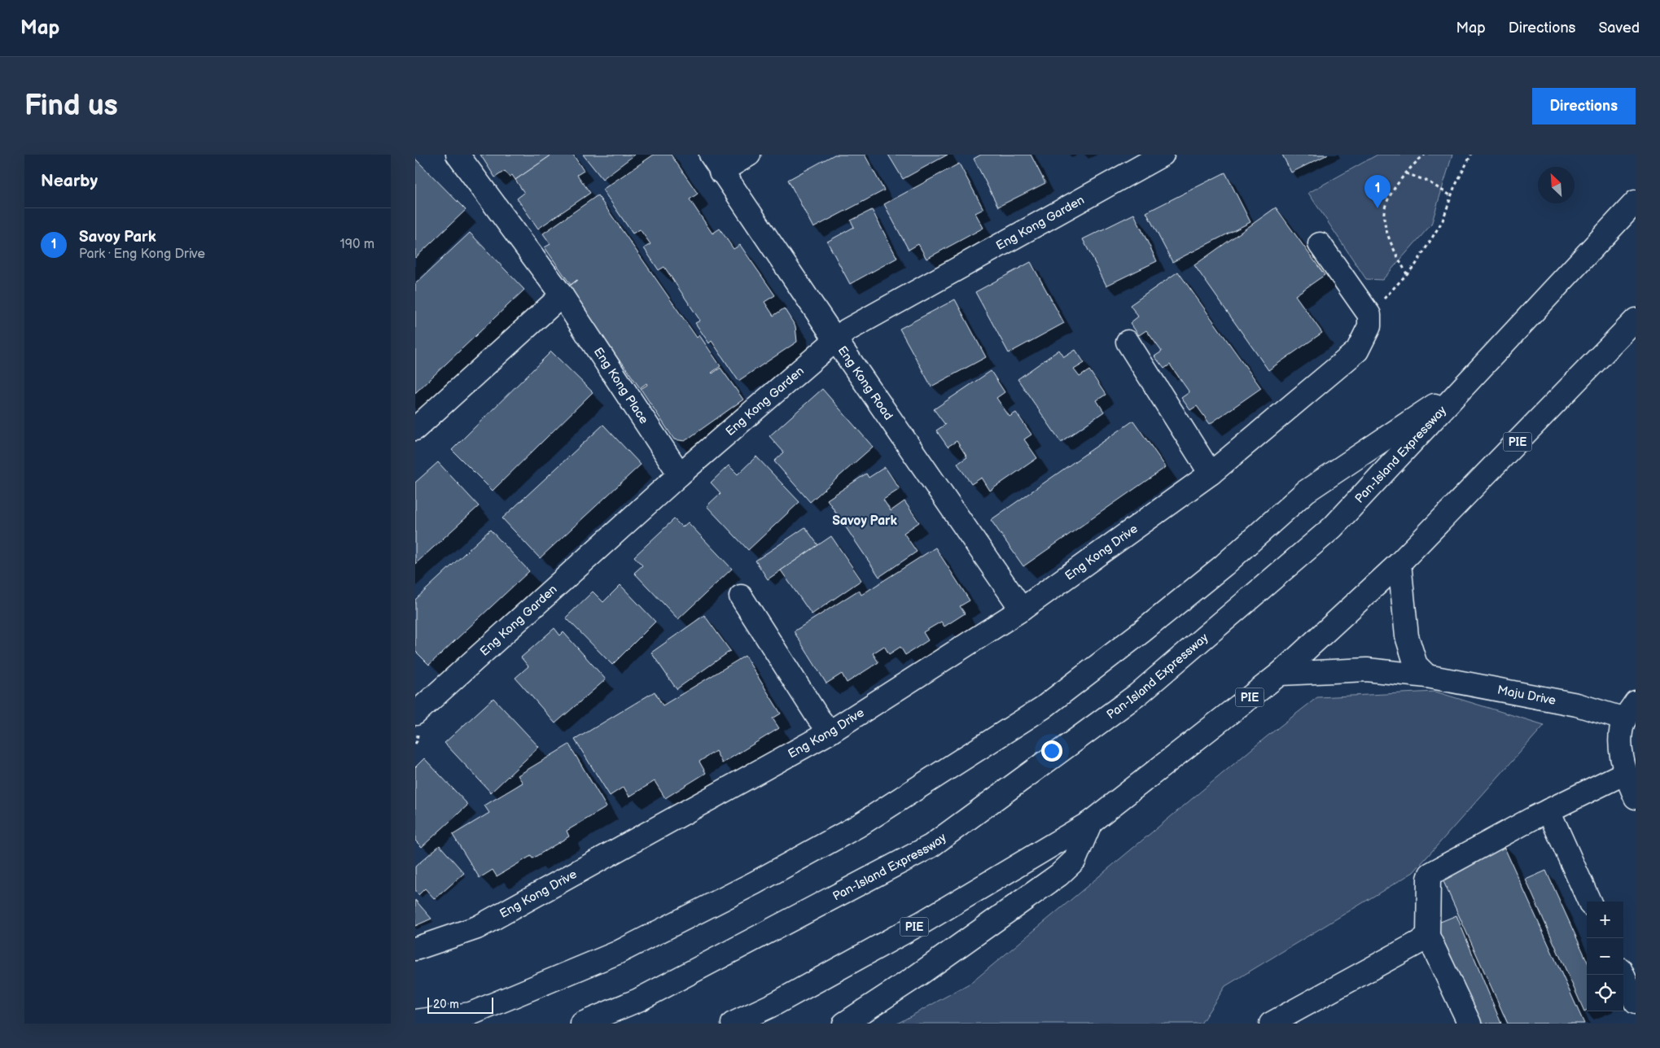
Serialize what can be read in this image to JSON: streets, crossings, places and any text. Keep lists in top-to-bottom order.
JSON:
{
  "streets": {
    "main road": [
      "Eng Kong Garden",
      "Eng Kong Road",
      "Eng Kong Place",
      "PIE",
      "Pan-Island Expressway",
      "Eng Kong Drive",
      "Maju Drive"
    ]
  },
  "crossings": [
    ["Eng Kong Garden", "Eng Kong Road"],
    ["Eng Kong Garden", "Eng Kong Place"],
    ["Eng Kong Road", "Eng Kong Drive"],
    ["PIE", "Maju Drive"]
  ],
  "districts": ["Savoy Park"],
  "scale_bar": "20 m",
  "north": "top left",
  "page": {
    "header": "Map",
    "nav": ["Map", "Directions", "Saved"],
    "buttons": "Directions",
    "title": "Find us",
    "heading": "Nearby",
    "pins": "1",
    "list": [
      {
        "mark": "1",
        "name": "Savoy Park",
        "note": "Park · Eng Kong Drive",
        "value": "190 m"
      }
    ],
    "map_buttons": ["+", "−"],
    "scale": "20 m"
  }
}
